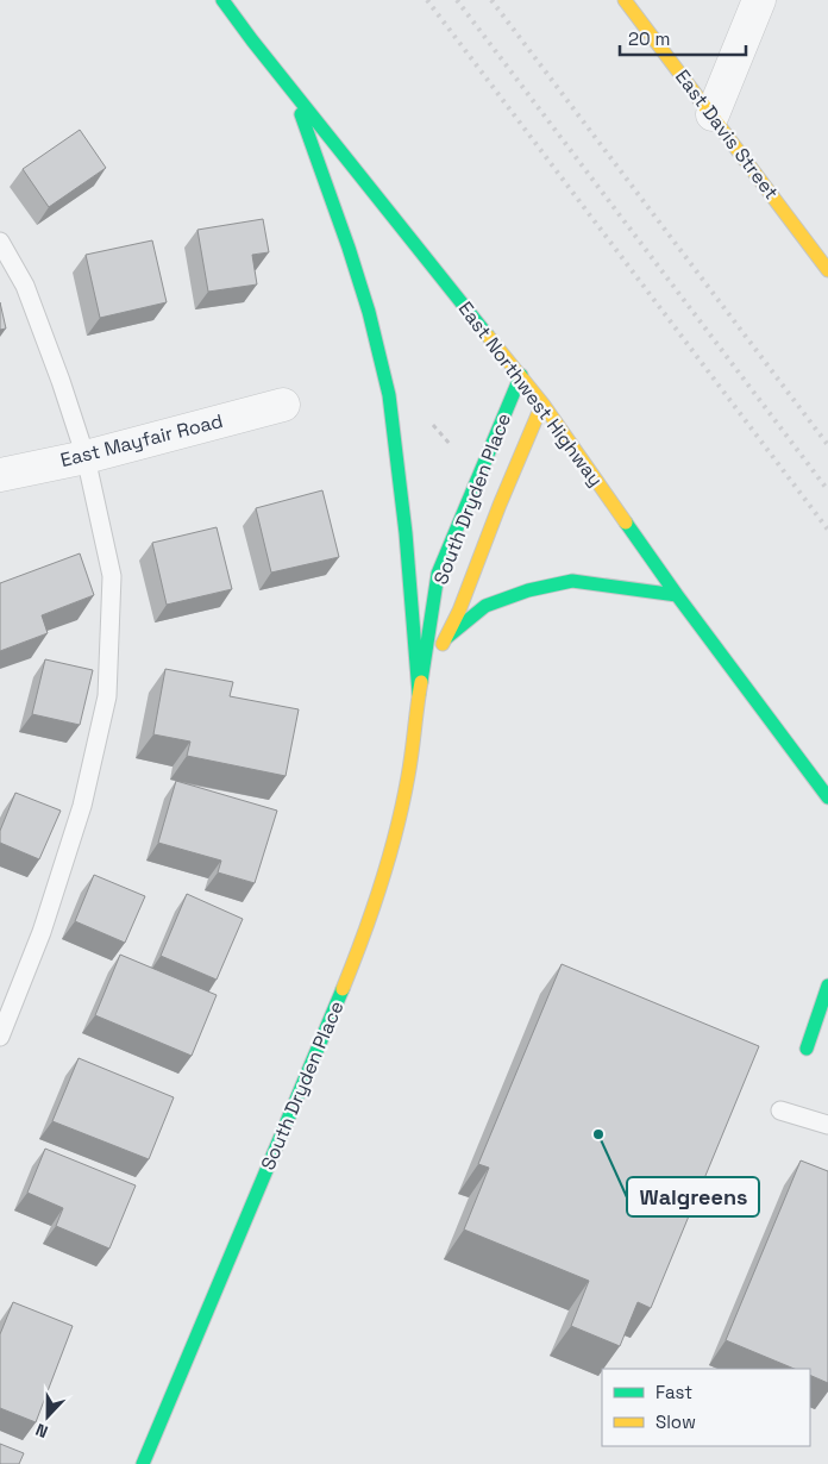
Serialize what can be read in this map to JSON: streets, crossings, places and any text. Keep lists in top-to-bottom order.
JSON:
{
  "streets": {
    "main road": ["East Davis Street", "East Northwest Highway", "South Dryden Place"],
    "street": ["East Mayfair Road"]
  },
  "crossings": [
    ["East Northwest Highway", "South Dryden Place"]
  ],
  "places": ["Walgreens"],
  "legend": ["Fast", "Slow"],
  "scale_bar": "20 m",
  "north": "bottom"
}
